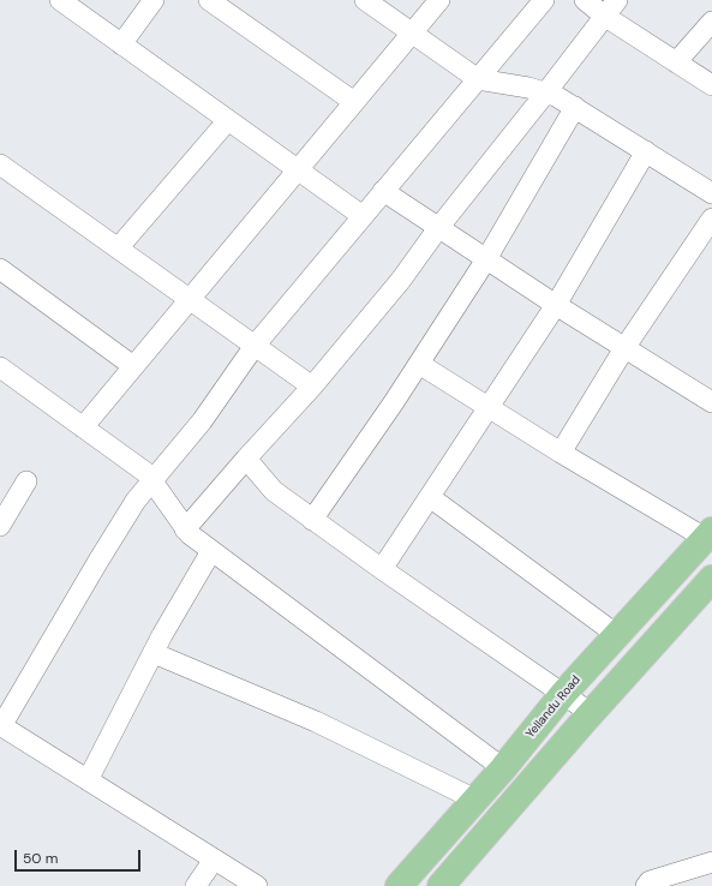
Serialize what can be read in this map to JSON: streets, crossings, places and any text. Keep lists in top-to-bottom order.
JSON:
{
  "streets": {
    "main road": ["Yellandu Road"]
  },
  "scale_bar": "50 m"
}
